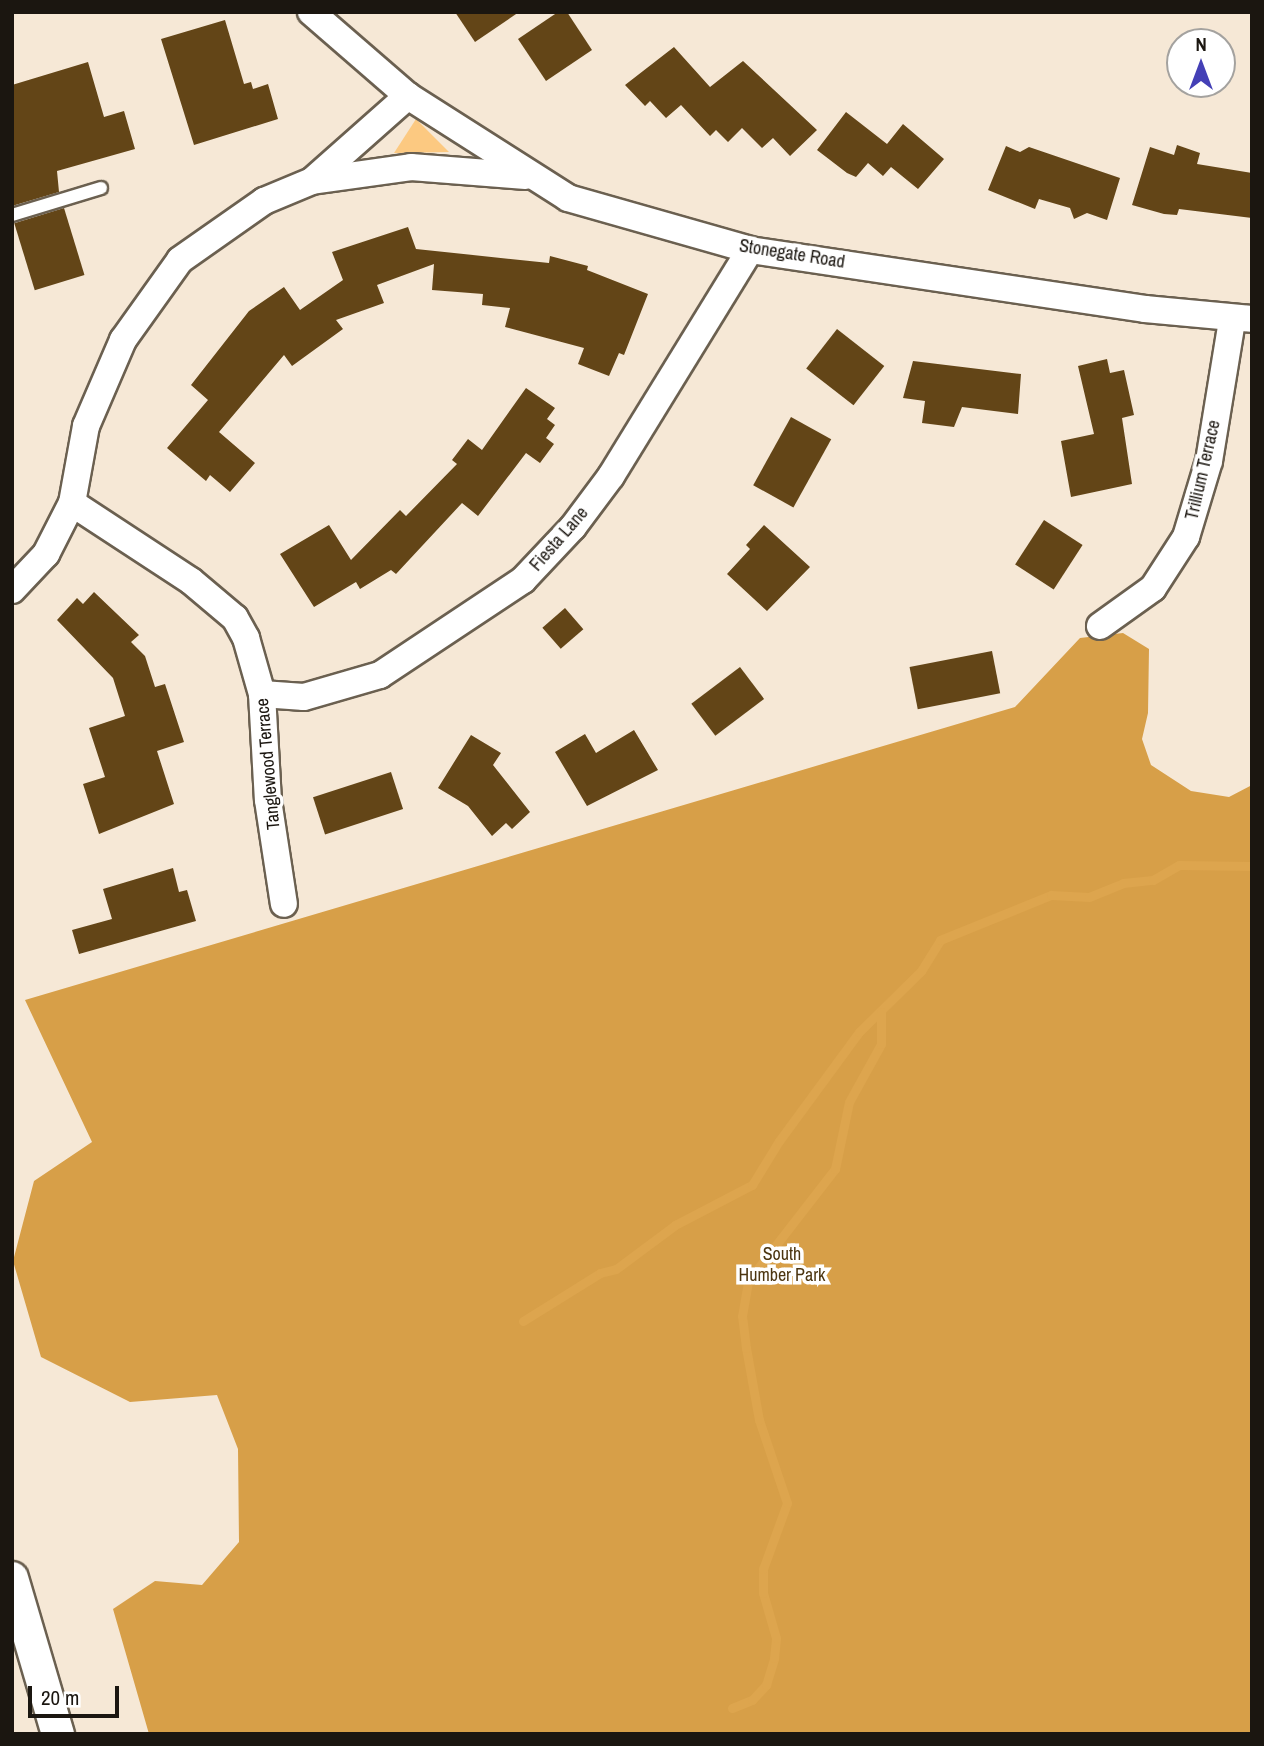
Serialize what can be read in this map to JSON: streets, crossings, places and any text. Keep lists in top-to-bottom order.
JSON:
{
  "streets": {
    "street": [
      "Stonegate Road",
      "Trillium Terrace",
      "Fiesta Lane",
      "Tanglewood Terrace"
    ]
  },
  "crossings": [
    ["Stonegate Road", "Trillium Terrace"],
    ["Stonegate Road", "Fiesta Lane"],
    ["Fiesta Lane", "Tanglewood Terrace"]
  ],
  "parks": ["South Humber Park"],
  "scale_bar": "20 m",
  "north": "top"
}
